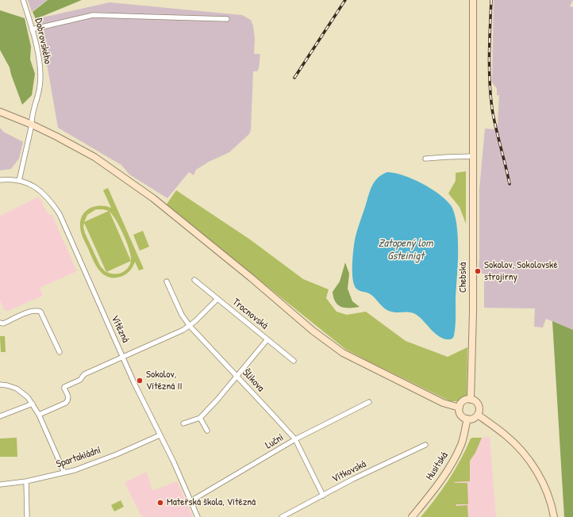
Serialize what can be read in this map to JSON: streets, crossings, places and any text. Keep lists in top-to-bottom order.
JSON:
{
  "streets": {
    "main road": ["Chebská", "Husitská"],
    "street": [
      "Dobrovského",
      "Trocnovská",
      "Vítězná",
      "Šlikova",
      "Luční",
      "Spartakiádní",
      "Vítkovská"
    ]
  },
  "crossings": [
    ["Dobrovského", "Vítězná"],
    ["Chebská", "Husitská"],
    ["Vítězná", "Luční"],
    ["Vítězná", "Spartakiádní"],
    ["Šlikova", "Luční"],
    ["Šlikova", "Vítkovská"]
  ],
  "water": ["Zatopený lom Gsteinigt"],
  "places": ["Sokolov, Sokolovské strojírny", "Sokolov, Vítězná II", "Mateřská škola, Vítězná"]
}
